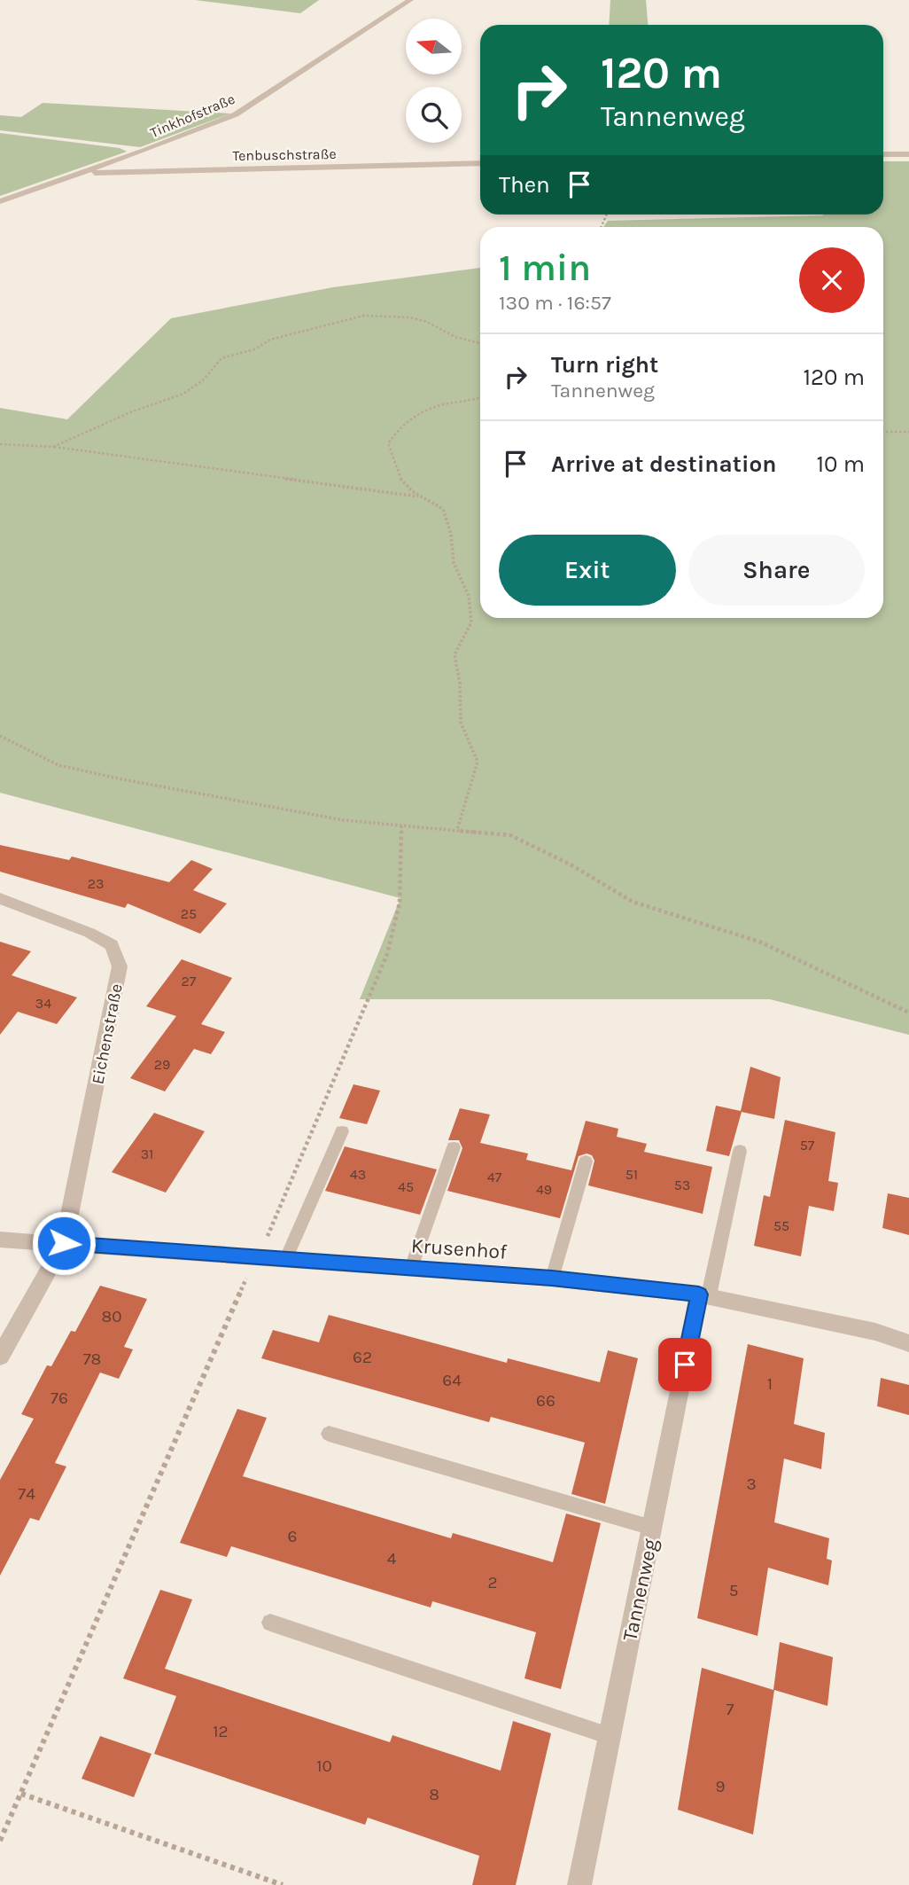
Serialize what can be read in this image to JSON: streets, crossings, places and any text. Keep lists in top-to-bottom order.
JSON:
{
  "streets": {
    "street": [
      "Tinkhofstraße",
      "Tenbuschstraße",
      "Eichenstraße",
      "Krusenhof",
      "Tannenweg"
    ]
  },
  "crossings": [
    ["Tinkhofstraße", "Tenbuschstraße"],
    ["Eichenstraße", "Krusenhof"],
    ["Krusenhof", "Tannenweg"]
  ],
  "house_numbers": [
    "23",
    "25",
    "27",
    "34",
    "29",
    "57",
    "31",
    "43",
    "51",
    "47",
    "53",
    "45",
    "49",
    "55",
    "80",
    "62",
    "78",
    "64",
    "1",
    "76",
    "66",
    "3",
    "74",
    "6",
    "4",
    "2",
    "5",
    "7",
    "12",
    "10",
    "9",
    "8"
  ],
  "north": "left",
  "page": {
    "turn": ["120 m", "Tannenweg"],
    "then": "Then",
    "heading": ["1 min", "130 m · 16:57"],
    "list": [
      {
        "name": "Turn right",
        "note": "Tannenweg",
        "value": "120 m"
      },
      {
        "name": "Arrive at destination",
        "value": "10 m"
      }
    ],
    "buttons": ["Exit", "Share"]
  }
}
